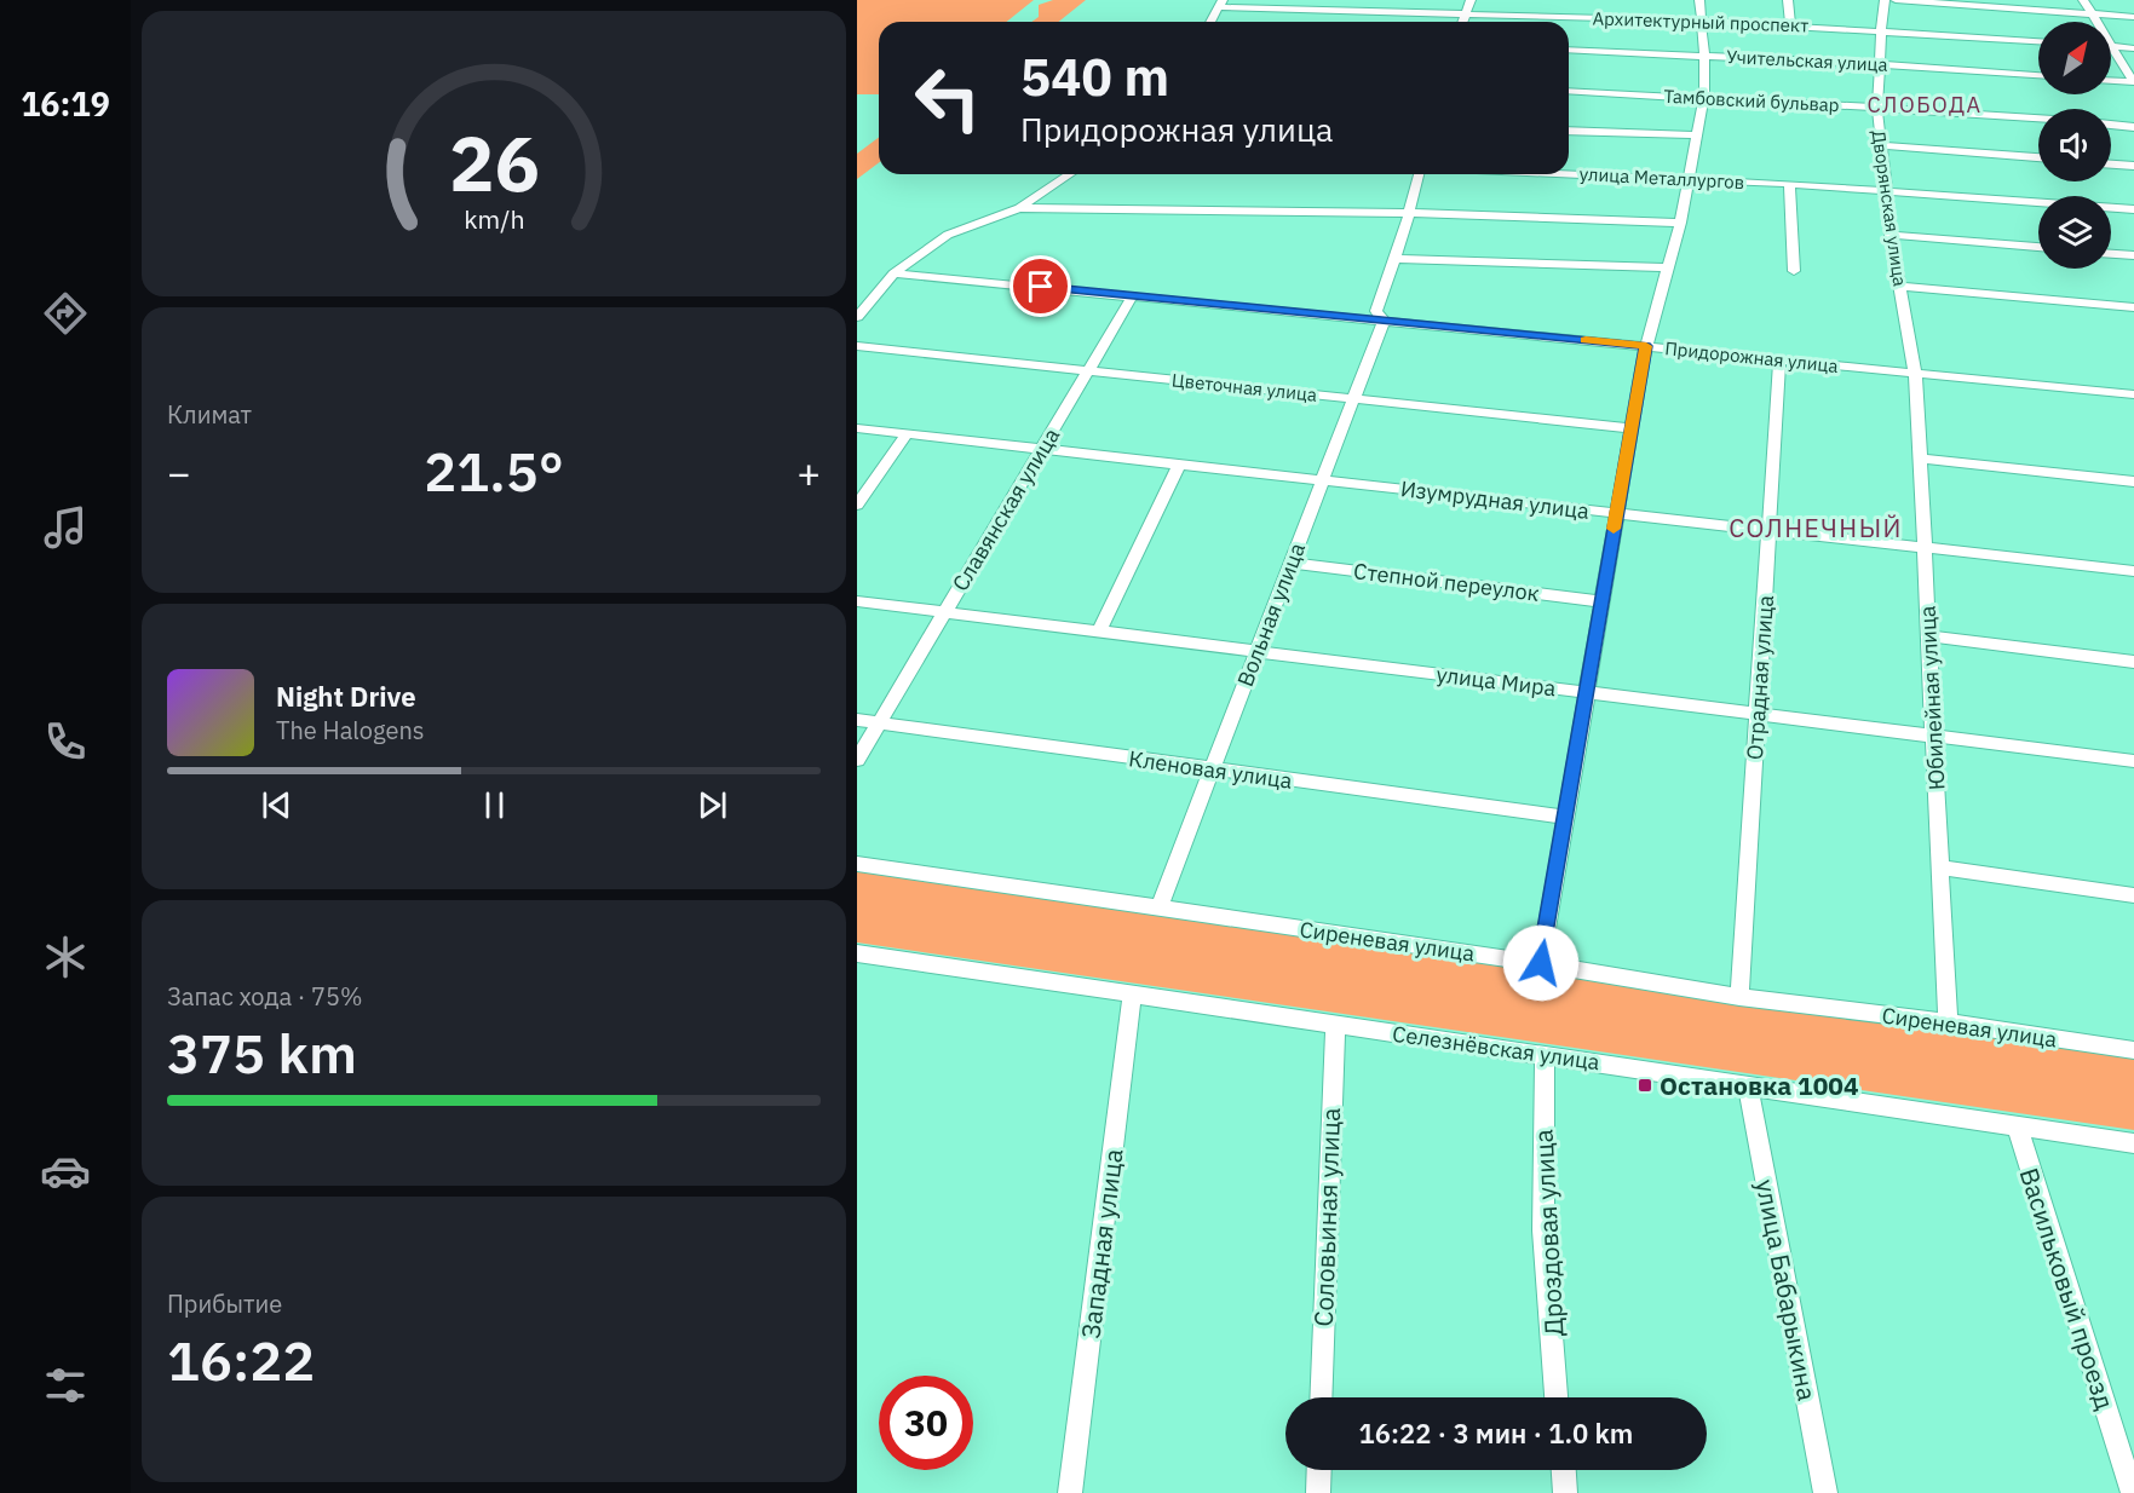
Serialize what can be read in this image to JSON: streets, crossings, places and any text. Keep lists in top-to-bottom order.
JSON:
{
  "streets": {
    "street": [
      "Архитектурный проспект",
      "Учительская улица",
      "Тамбовский бульвар",
      "улица Металлургов",
      "Дворянская улица",
      "Придорожная улица",
      "Цветочная улица",
      "Изумрудная улица",
      "Славянская улица",
      "Степной переулок",
      "Вольная улица",
      "Отрадная улица",
      "улица Мира",
      "Юбилейная улица",
      "Кленовая улица",
      "Сиреневая улица",
      "Селезнёвская улица",
      "Соловьиная улица",
      "Дроздовая улица",
      "Западная улица",
      "Васильковый проезд",
      "улица Бабарыкина"
    ]
  },
  "crossings": [
    ["Архитектурный проспект", "Дворянская улица"],
    ["Учительская улица", "Дворянская улица"],
    ["Тамбовский бульвар", "Дворянская улица"],
    ["улица Металлургов", "Дворянская улица"],
    ["Дворянская улица", "Придорожная улица"],
    ["Дворянская улица", "Юбилейная улица"],
    ["Придорожная улица", "Славянская улица"],
    ["Придорожная улица", "Вольная улица"],
    ["Придорожная улица", "Отрадная улица"],
    ["Придорожная улица", "Юбилейная улица"],
    ["Цветочная улица", "Славянская улица"],
    ["Цветочная улица", "Вольная улица"],
    ["Изумрудная улица", "Славянская улица"],
    ["Изумрудная улица", "Вольная улица"],
    ["Изумрудная улица", "Отрадная улица"],
    ["Изумрудная улица", "Юбилейная улица"],
    ["Славянская улица", "улица Мира"],
    ["Славянская улица", "Кленовая улица"],
    ["Степной переулок", "Вольная улица"],
    ["Вольная улица", "улица Мира"],
    ["Вольная улица", "Кленовая улица"],
    ["Вольная улица", "Сиреневая улица"],
    ["Отрадная улица", "улица Мира"],
    ["Отрадная улица", "Сиреневая улица"],
    ["улица Мира", "Юбилейная улица"],
    ["Юбилейная улица", "Сиреневая улица"],
    ["Селезнёвская улица", "Соловьиная улица"],
    ["Селезнёвская улица", "Дроздовая улица"],
    ["Селезнёвская улица", "Западная улица"],
    ["Селезнёвская улица", "Васильковый проезд"],
    ["Селезнёвская улица", "улица Бабарыкина"]
  ],
  "districts": ["СЛОБОДА", "СОЛНЕЧНЫЙ"],
  "places": {
    "transit": ["Остановка 1004"]
  },
  "north": "top right",
  "page": {
    "tabs": "16:19",
    "turn": ["540 m", "Придорожная улица"],
    "tile": [
      "Климат",
      ["Запас хода · 75%", "375 km"],
      ["Прибытие", "16:22"]
    ],
    "heat": ["−", "21.5°", "+"],
    "song": ["Night Drive", "The Halogens"],
    "limit": "30",
    "trip": "16:22 · 3 мин · 1.0 km",
    "gauge": ["26", "km/h"]
  }
}
